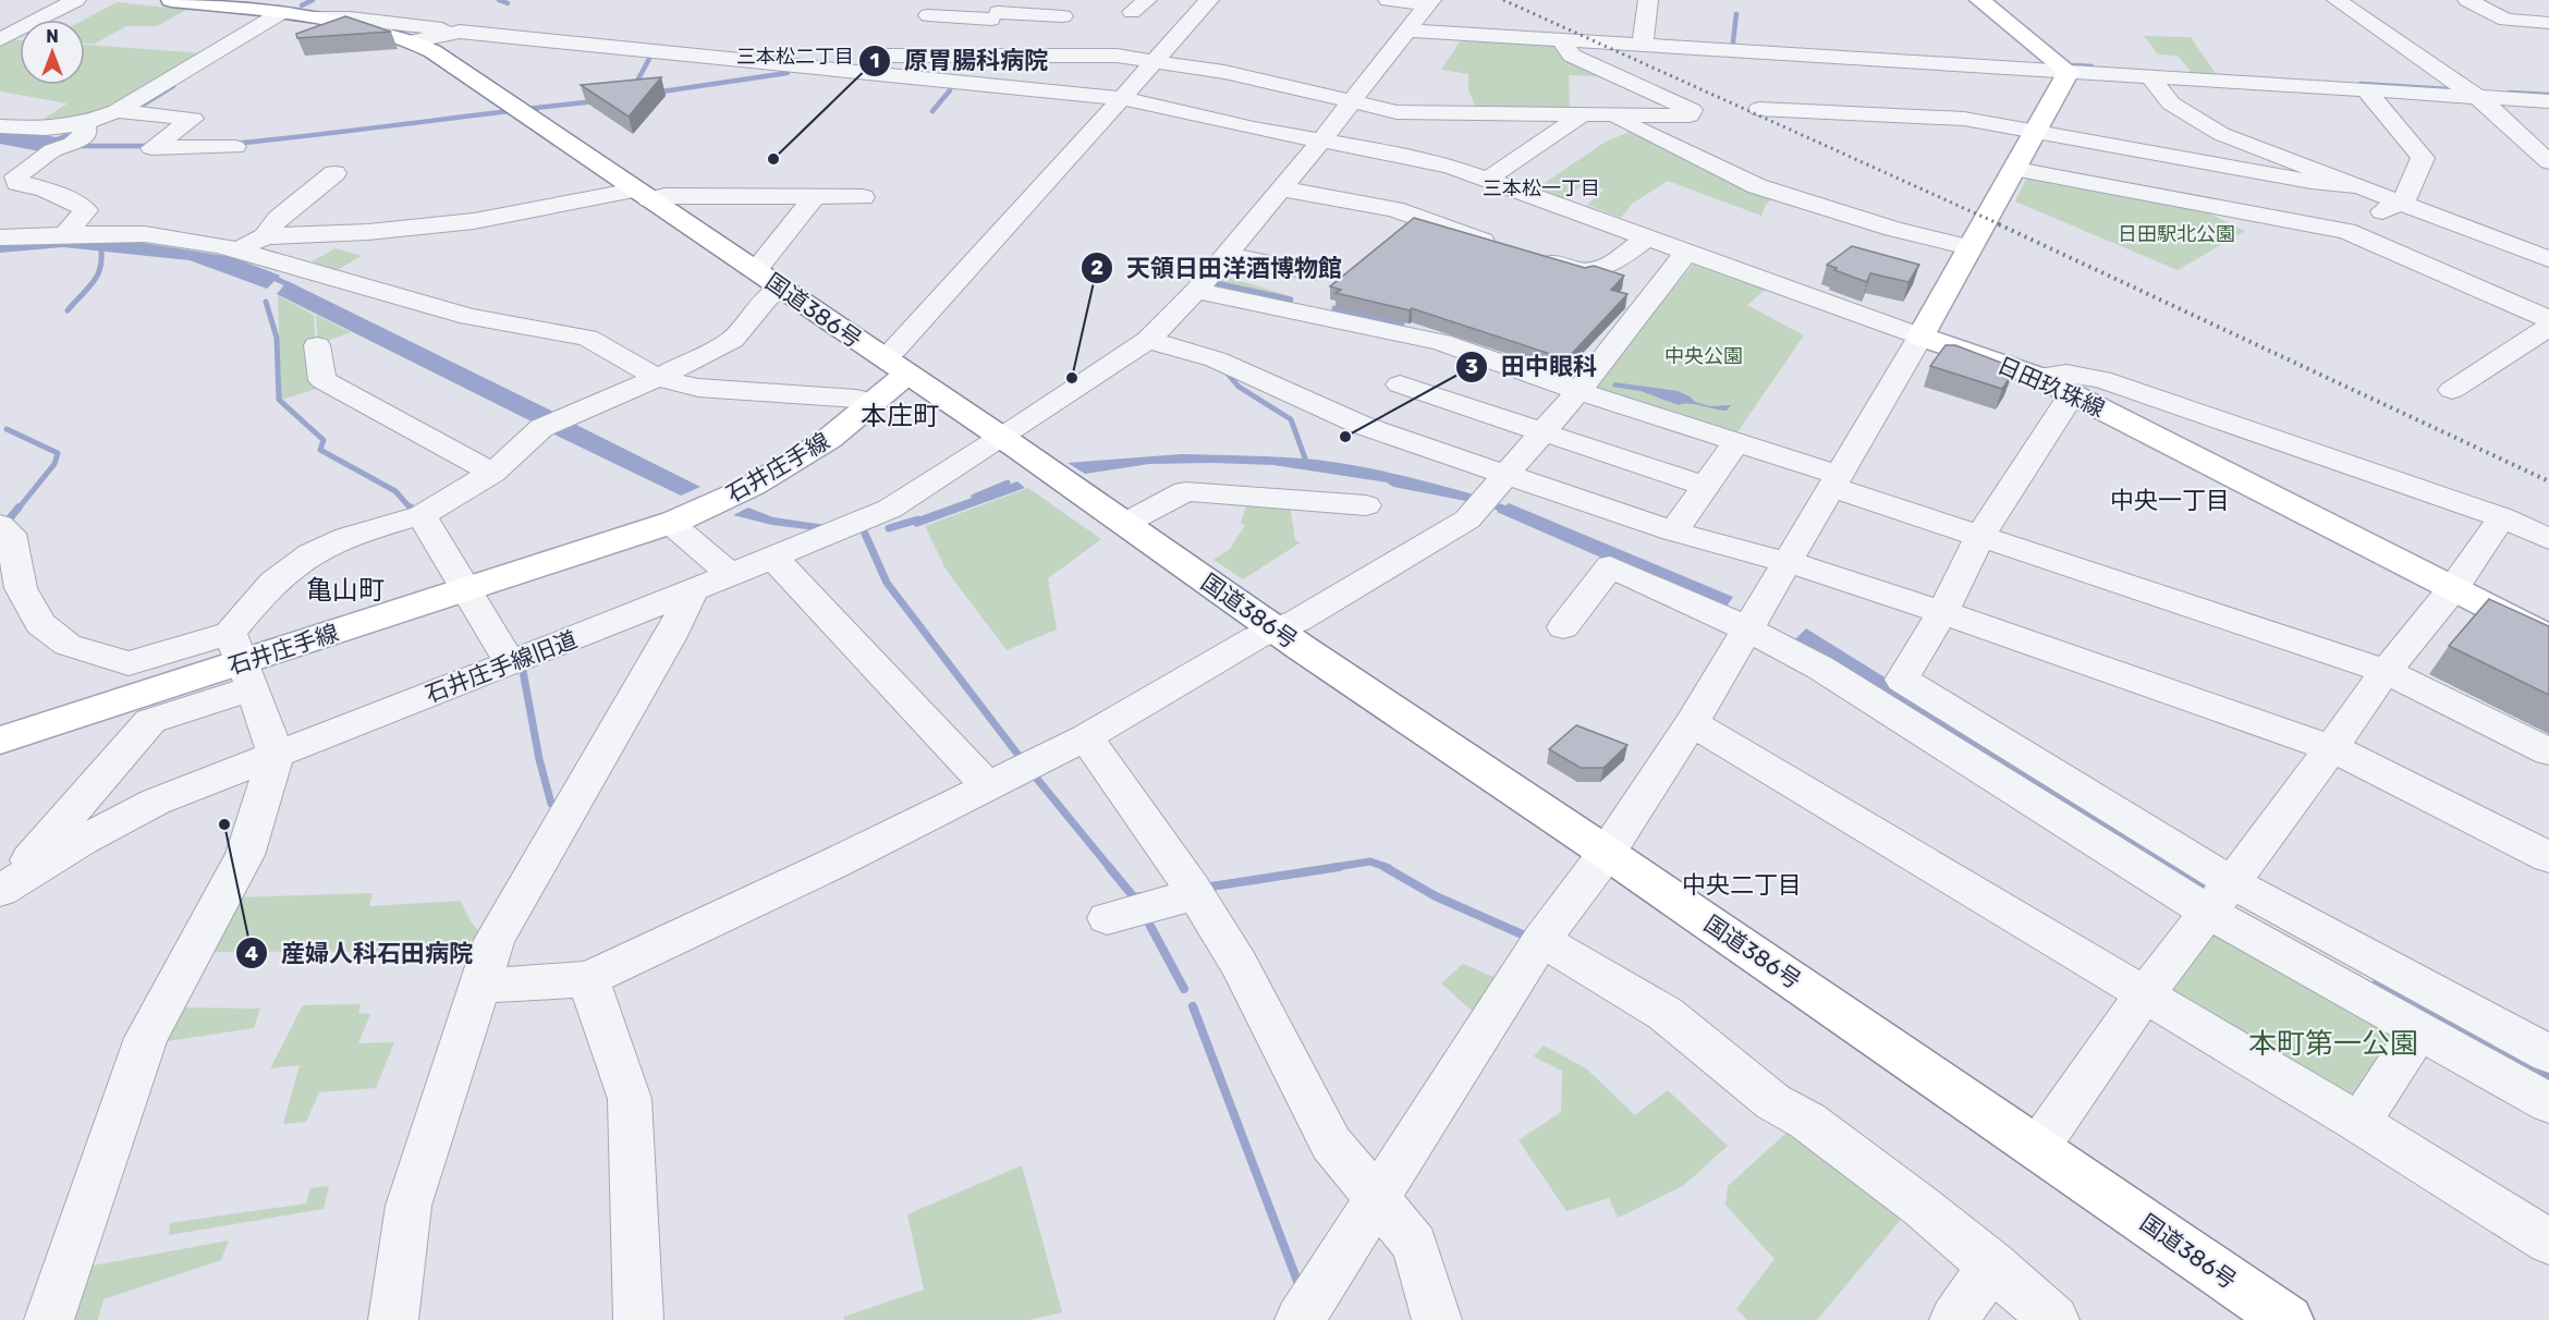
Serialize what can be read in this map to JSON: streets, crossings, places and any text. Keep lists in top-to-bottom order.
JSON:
{
  "streets": {
    "main road": ["国道386号", "日田玖珠線", "石井庄手線"],
    "street": ["石井庄手線旧道"]
  },
  "crossings": [
    ["国道386号", "石井庄手線"],
    ["国道386号", "石井庄手線旧道"]
  ],
  "districts": [
    "三本松二丁目",
    "三本松一丁目",
    "本庄町",
    "中央一丁目",
    "亀山町",
    "中央二丁目"
  ],
  "parks": ["日田駅北公園", "中央公園", "本町第一公園"],
  "places": [
    "原胃腸科病院",
    "天領日田洋酒博物館",
    "田中眼科",
    "産婦人科石田病院"
  ],
  "north": "top"
}
